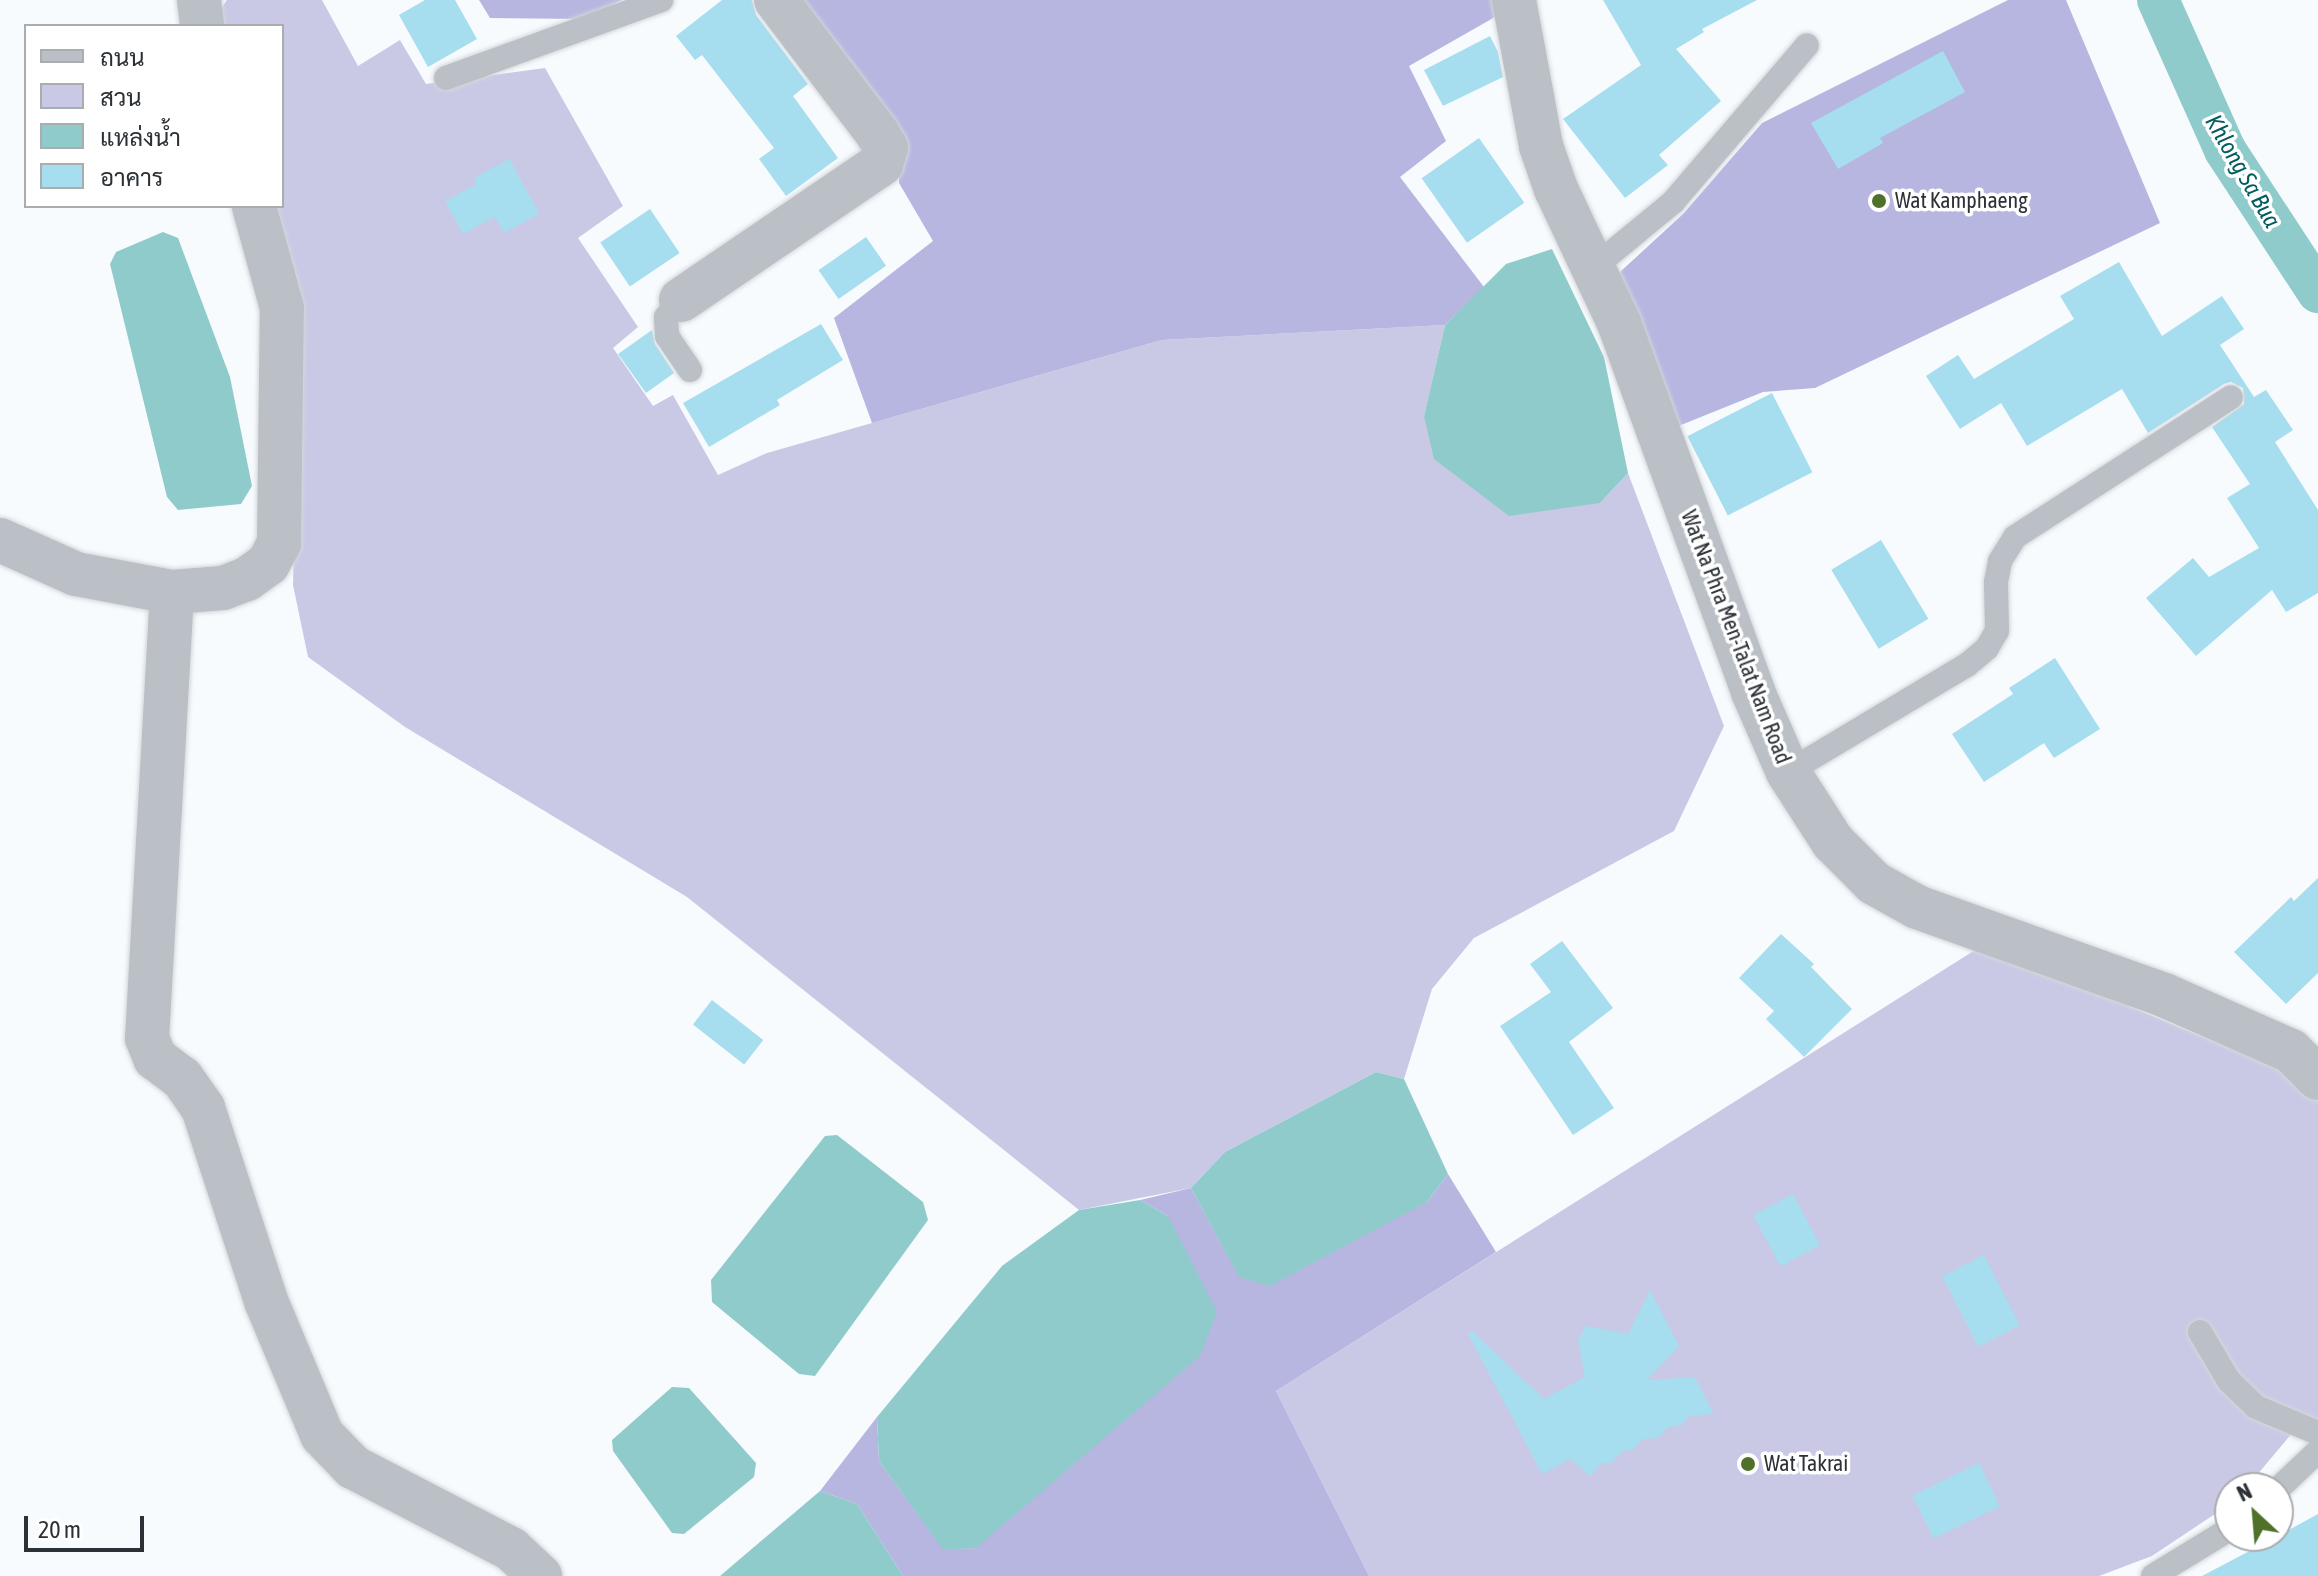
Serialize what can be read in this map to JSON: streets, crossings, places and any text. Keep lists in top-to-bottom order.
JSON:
{
  "streets": {
    "street": ["Wat Na Phra Men-Talat Nam Road"]
  },
  "water": ["Khlong Sa Bua"],
  "places": ["Wat Kamphaeng", "Wat Takrai"],
  "legend": [
    "ถนน",
    "สวน",
    "แหล่งน้ำ",
    "อาคาร"
  ],
  "scale_bar": "20 m",
  "north": "top left"
}
